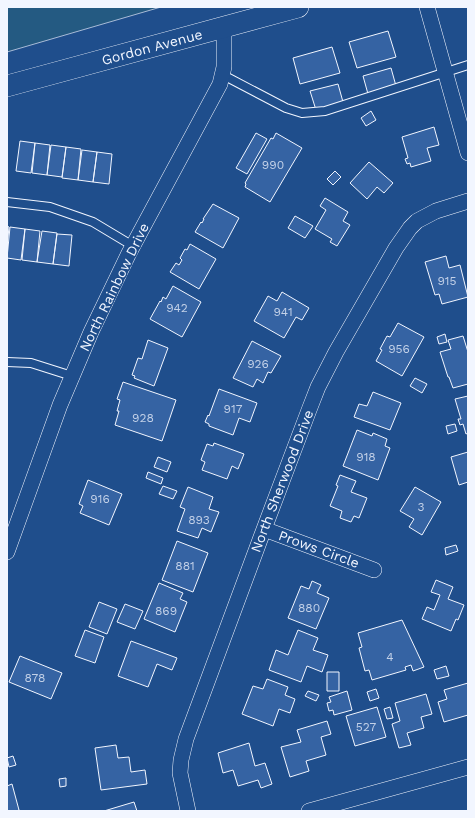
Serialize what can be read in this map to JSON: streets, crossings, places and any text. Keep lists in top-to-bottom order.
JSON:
{
  "streets": {
    "main road": ["Gordon Avenue"],
    "street": ["North Rainbow Drive", "North Sherwood Drive", "Prows Circle"]
  },
  "crossings": [
    ["Gordon Avenue", "North Rainbow Drive"],
    ["North Sherwood Drive", "Prows Circle"]
  ],
  "house_numbers": [
    "990",
    "915",
    "942",
    "941",
    "956",
    "926",
    "917",
    "928",
    "918",
    "916",
    "3",
    "893",
    "881",
    "880",
    "869",
    "4",
    "878",
    "527"
  ]
}
